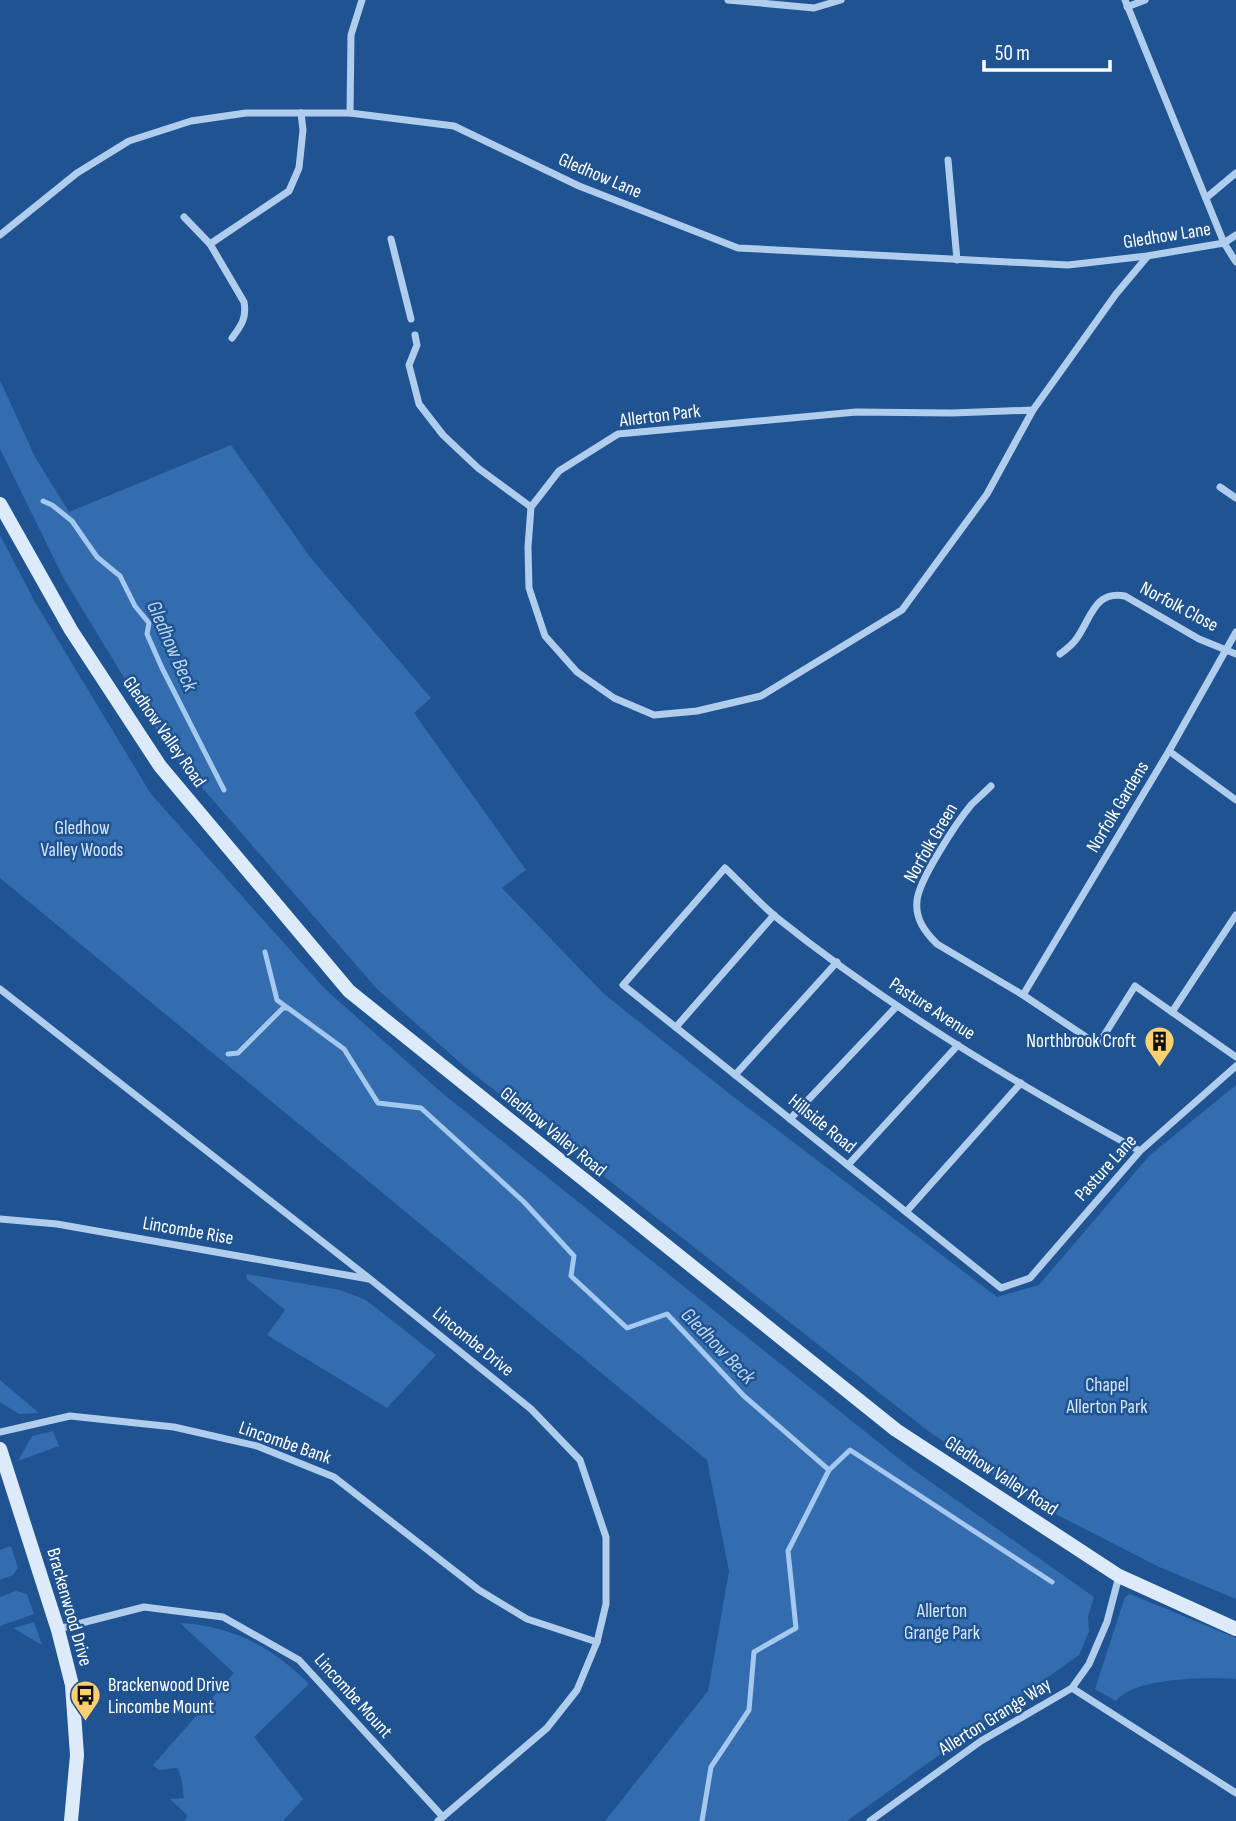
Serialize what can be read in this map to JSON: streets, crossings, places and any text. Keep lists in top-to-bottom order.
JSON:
{
  "streets": {
    "street": [
      "Gledhow Lane",
      "Allerton Park",
      "Norfolk Close",
      "Gledhow Valley Road",
      "Norfolk Gardens",
      "Norfolk Green",
      "Pasture Avenue",
      "Hillside Road",
      "Pasture Lane",
      "Lincombe Rise",
      "Lincombe Drive",
      "Lincombe Bank",
      "Brackenwood Drive",
      "Lincombe Mount",
      "Allerton Grange Way"
    ]
  },
  "crossings": [
    ["Norfolk Close", "Norfolk Gardens"],
    ["Gledhow Valley Road", "Allerton Grange Way"],
    ["Norfolk Gardens", "Norfolk Green"],
    ["Pasture Avenue", "Hillside Road"],
    ["Pasture Avenue", "Pasture Lane"],
    ["Hillside Road", "Pasture Lane"],
    ["Lincombe Rise", "Lincombe Drive"],
    ["Lincombe Drive", "Lincombe Bank"],
    ["Lincombe Drive", "Lincombe Mount"],
    ["Brackenwood Drive", "Lincombe Mount"]
  ],
  "water": ["Gledhow Beck"],
  "parks": ["Gledhow Valley Woods", "Chapel Allerton Park", "Allerton Grange Park"],
  "places": {
    "building": ["Northbrook Croft"],
    "bus stop": ["Brackenwood Drive Lincombe Mount"]
  },
  "scale_bar": "50 m"
}
